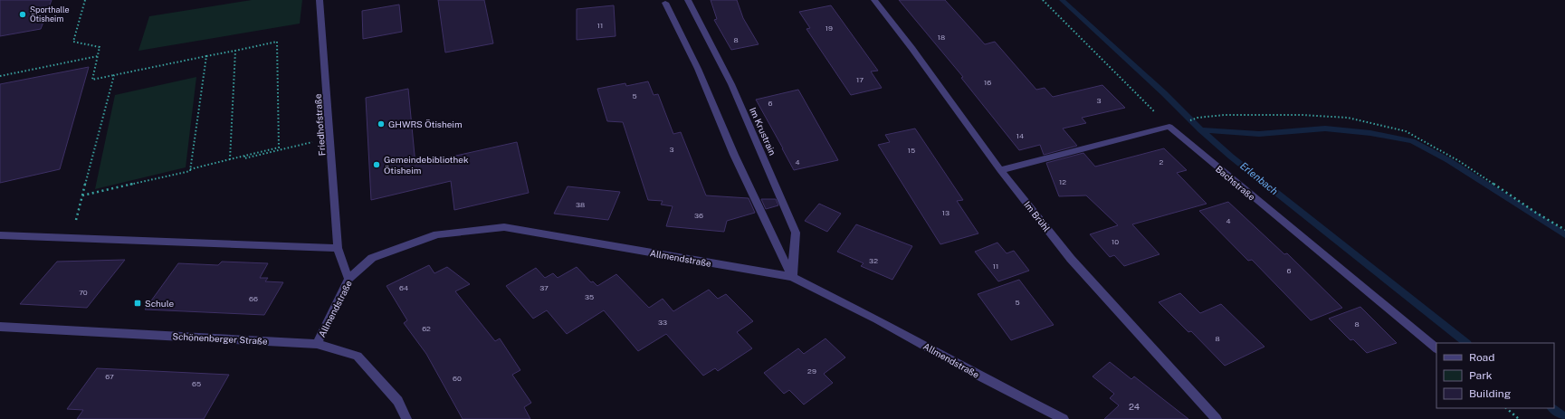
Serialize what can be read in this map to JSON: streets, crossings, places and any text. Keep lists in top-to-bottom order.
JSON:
{
  "streets": {
    "street": [
      "Friedhofstraße",
      "Im Krustrain",
      "Bachstraße",
      "Im Brühl",
      "Allmendstraße",
      "Schönenberger Straße"
    ]
  },
  "crossings": [
    ["Friedhofstraße", "Allmendstraße"],
    ["Im Krustrain", "Allmendstraße"],
    ["Allmendstraße", "Schönenberger Straße"]
  ],
  "water": ["Erlenbach"],
  "places": {
    "other": ["Sporthalle Ötisheim", "GHWRS Ötisheim", "Gemeindebibliothek Ötisheim"],
    "transit": ["Schule"]
  },
  "house_numbers": [
    "11",
    "19",
    "18",
    "8",
    "17",
    "16",
    "5",
    "3",
    "6",
    "14",
    "3",
    "15",
    "4",
    "2",
    "12",
    "38",
    "13",
    "36",
    "4",
    "10",
    "32",
    "11",
    "6",
    "64",
    "37",
    "70",
    "35",
    "66",
    "5",
    "33",
    "8",
    "62",
    "8",
    "29",
    "67",
    "60",
    "65",
    "24"
  ],
  "legend": ["Road", "Park", "Building"]
}
